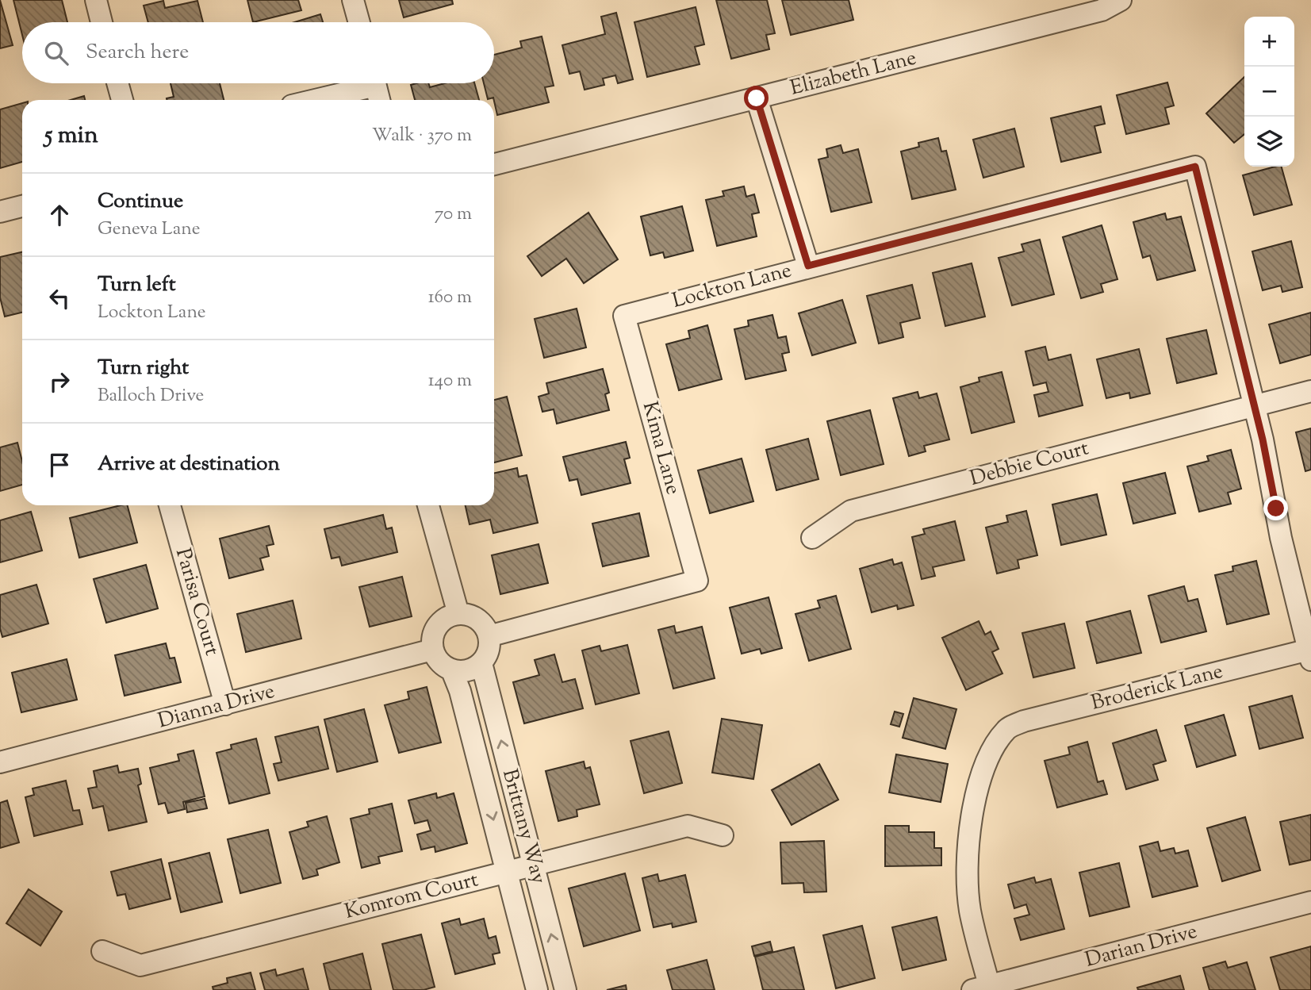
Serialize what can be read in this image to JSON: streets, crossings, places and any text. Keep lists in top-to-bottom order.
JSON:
{
  "streets": {
    "street": [
      "Elizabeth Lane",
      "Lockton Lane",
      "Kima Lane",
      "Debbie Court",
      "Parisa Court",
      "Broderick Lane",
      "Dianna Drive",
      "Brittany Way",
      "Komrom Court",
      "Darian Drive"
    ]
  },
  "crossings": [
    ["Lockton Lane", "Kima Lane"],
    ["Lockton Lane", "Debbie Court"],
    ["Kima Lane", "Dianna Drive"],
    ["Kima Lane", "Brittany Way"],
    ["Parisa Court", "Dianna Drive"],
    ["Broderick Lane", "Darian Drive"],
    ["Dianna Drive", "Brittany Way"],
    ["Brittany Way", "Komrom Court"]
  ],
  "page": {
    "map_buttons": ["+", "−"],
    "search": "Search here",
    "heading": ["5 min", "Walk · 370 m"],
    "list": [
      ["Continue", "Geneva Lane", "70 m"],
      ["Turn left", "Lockton Lane", "160 m"],
      ["Turn right", "Balloch Drive", "140 m"],
      "Arrive at destination"
    ]
  }
}
